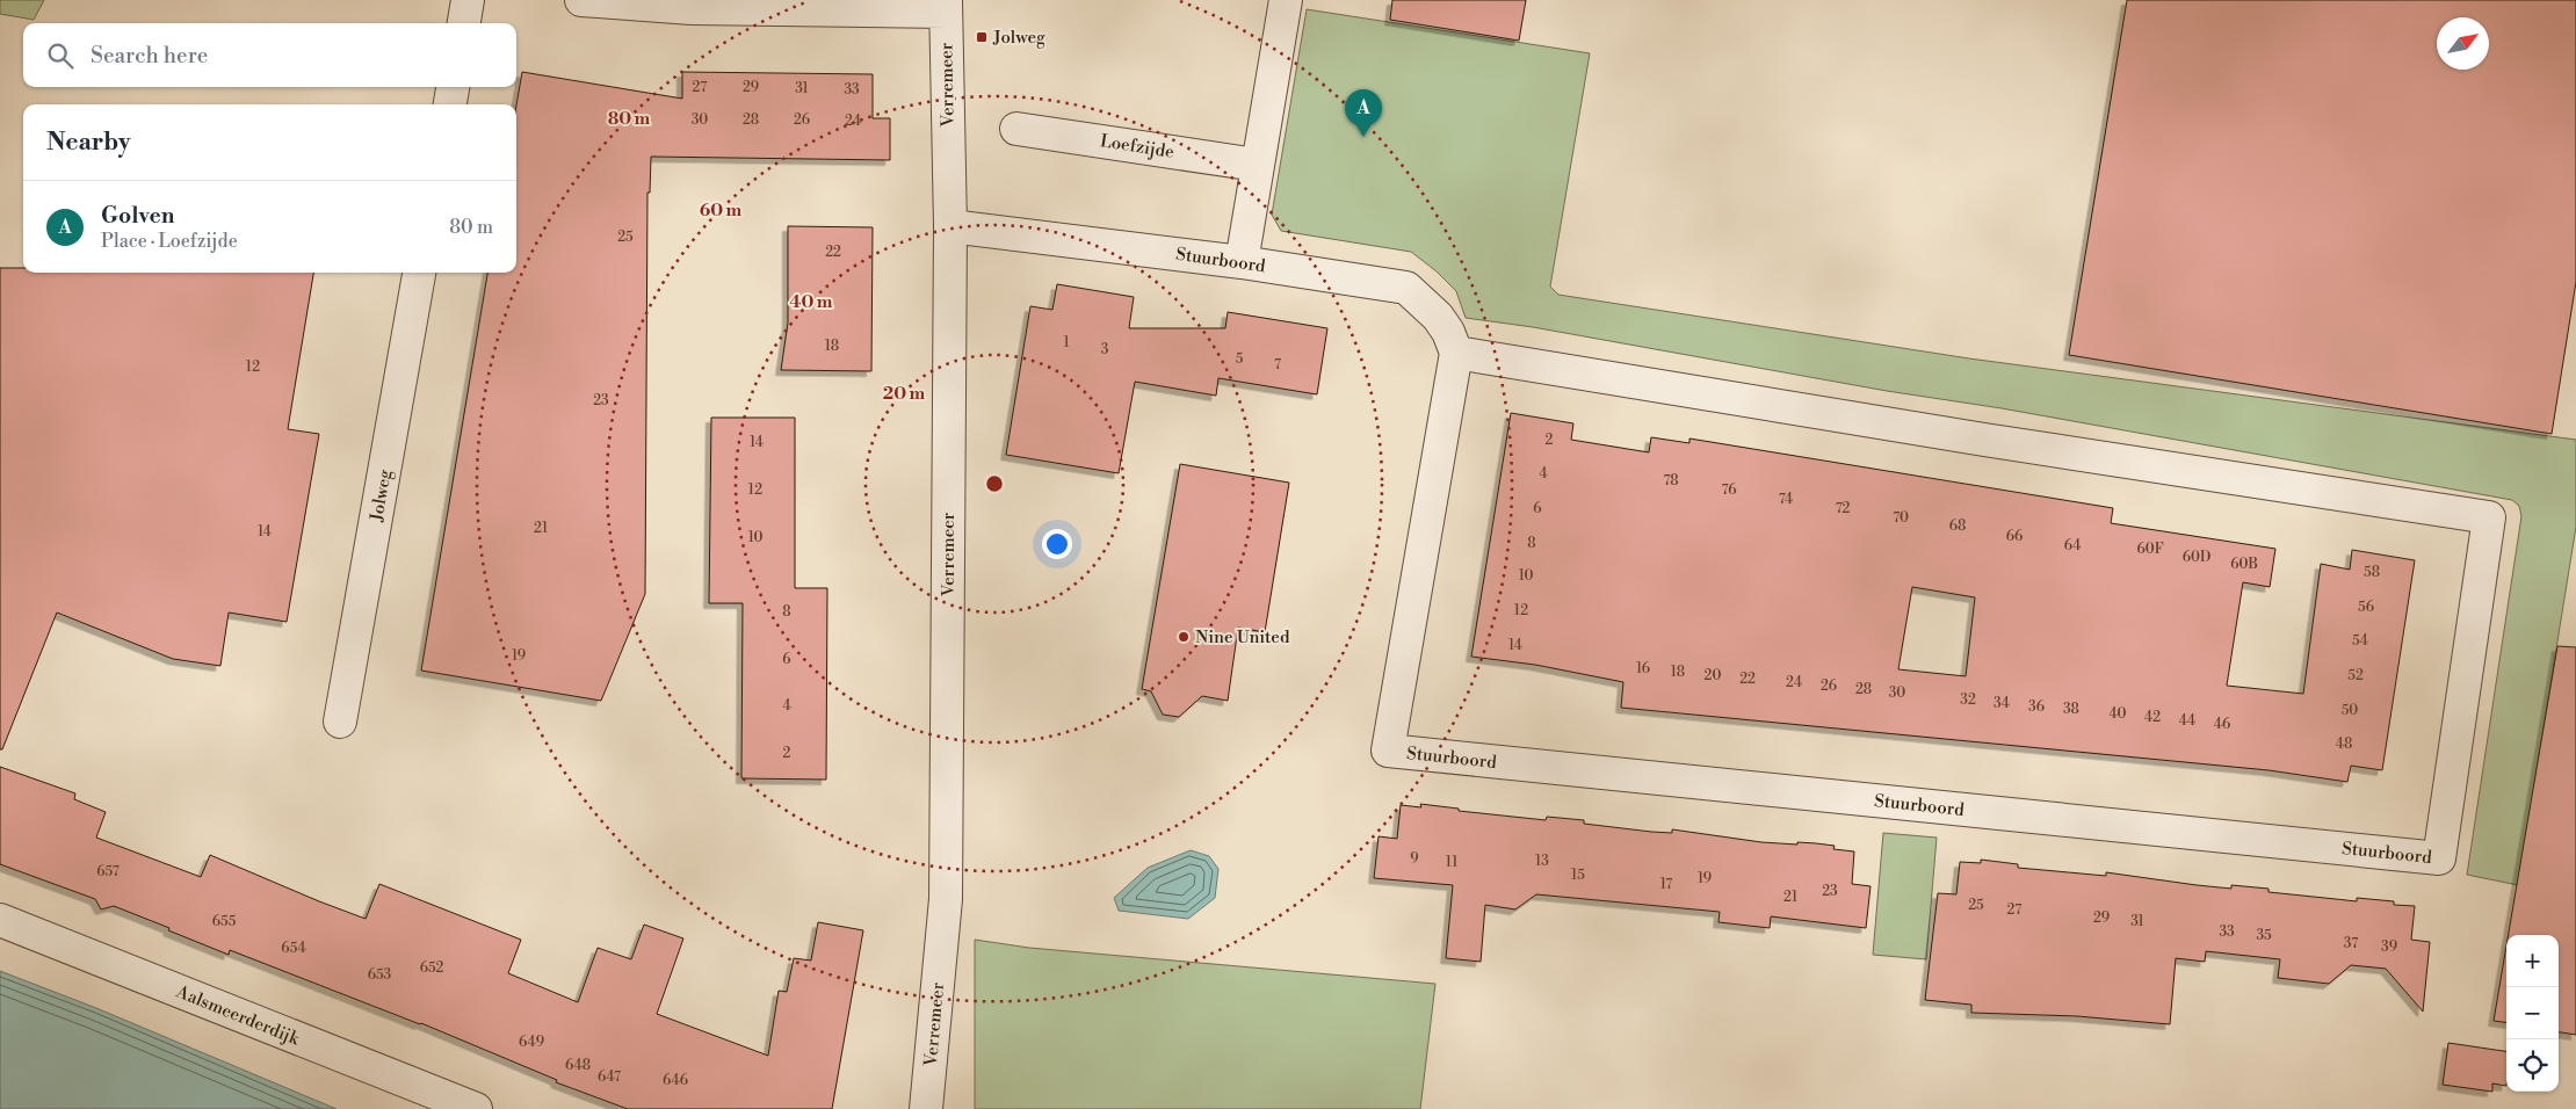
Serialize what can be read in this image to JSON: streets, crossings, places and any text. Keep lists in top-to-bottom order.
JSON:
{
  "streets": {
    "street": [
      "Verremeer",
      "Loefzijde",
      "Stuurboord",
      "Jolweg",
      "Aalsmeerderdijk"
    ]
  },
  "crossings": [
    ["Verremeer", "Stuurboord"]
  ],
  "places": {
    "transit": ["Jolweg"],
    "other": ["Nine United"]
  },
  "house_numbers": [
    "27",
    "29",
    "31",
    "33",
    "30",
    "28",
    "26",
    "24",
    "25",
    "22",
    "1",
    "18",
    "3",
    "5",
    "7",
    "12",
    "23",
    "2",
    "14",
    "4",
    "78",
    "12",
    "76",
    "74",
    "6",
    "72",
    "70",
    "68",
    "21",
    "14",
    "66",
    "10",
    "8",
    "64",
    "60F",
    "60D",
    "60B",
    "58",
    "10",
    "56",
    "12",
    "8",
    "54",
    "14",
    "19",
    "6",
    "16",
    "18",
    "20",
    "52",
    "22",
    "24",
    "26",
    "28",
    "30",
    "32",
    "34",
    "4",
    "36",
    "38",
    "50",
    "40",
    "42",
    "44",
    "46",
    "48",
    "2",
    "9",
    "13",
    "11",
    "657",
    "15",
    "19",
    "17",
    "23",
    "21",
    "25",
    "27",
    "29",
    "655",
    "31",
    "33",
    "35",
    "37",
    "39",
    "654",
    "652",
    "653",
    "649",
    "648",
    "647",
    "646"
  ],
  "north": "top right",
  "page": {
    "search": "Search here",
    "pins": "A",
    "heading": "Nearby",
    "list": [
      {
        "mark": "A",
        "name": "Golven",
        "note": "Place · Loefzijde",
        "value": "80 m"
      }
    ],
    "map_buttons": ["+", "−"]
  },
  "rings": [
    "80 m",
    "60 m",
    "40 m",
    "20 m"
  ]
}
